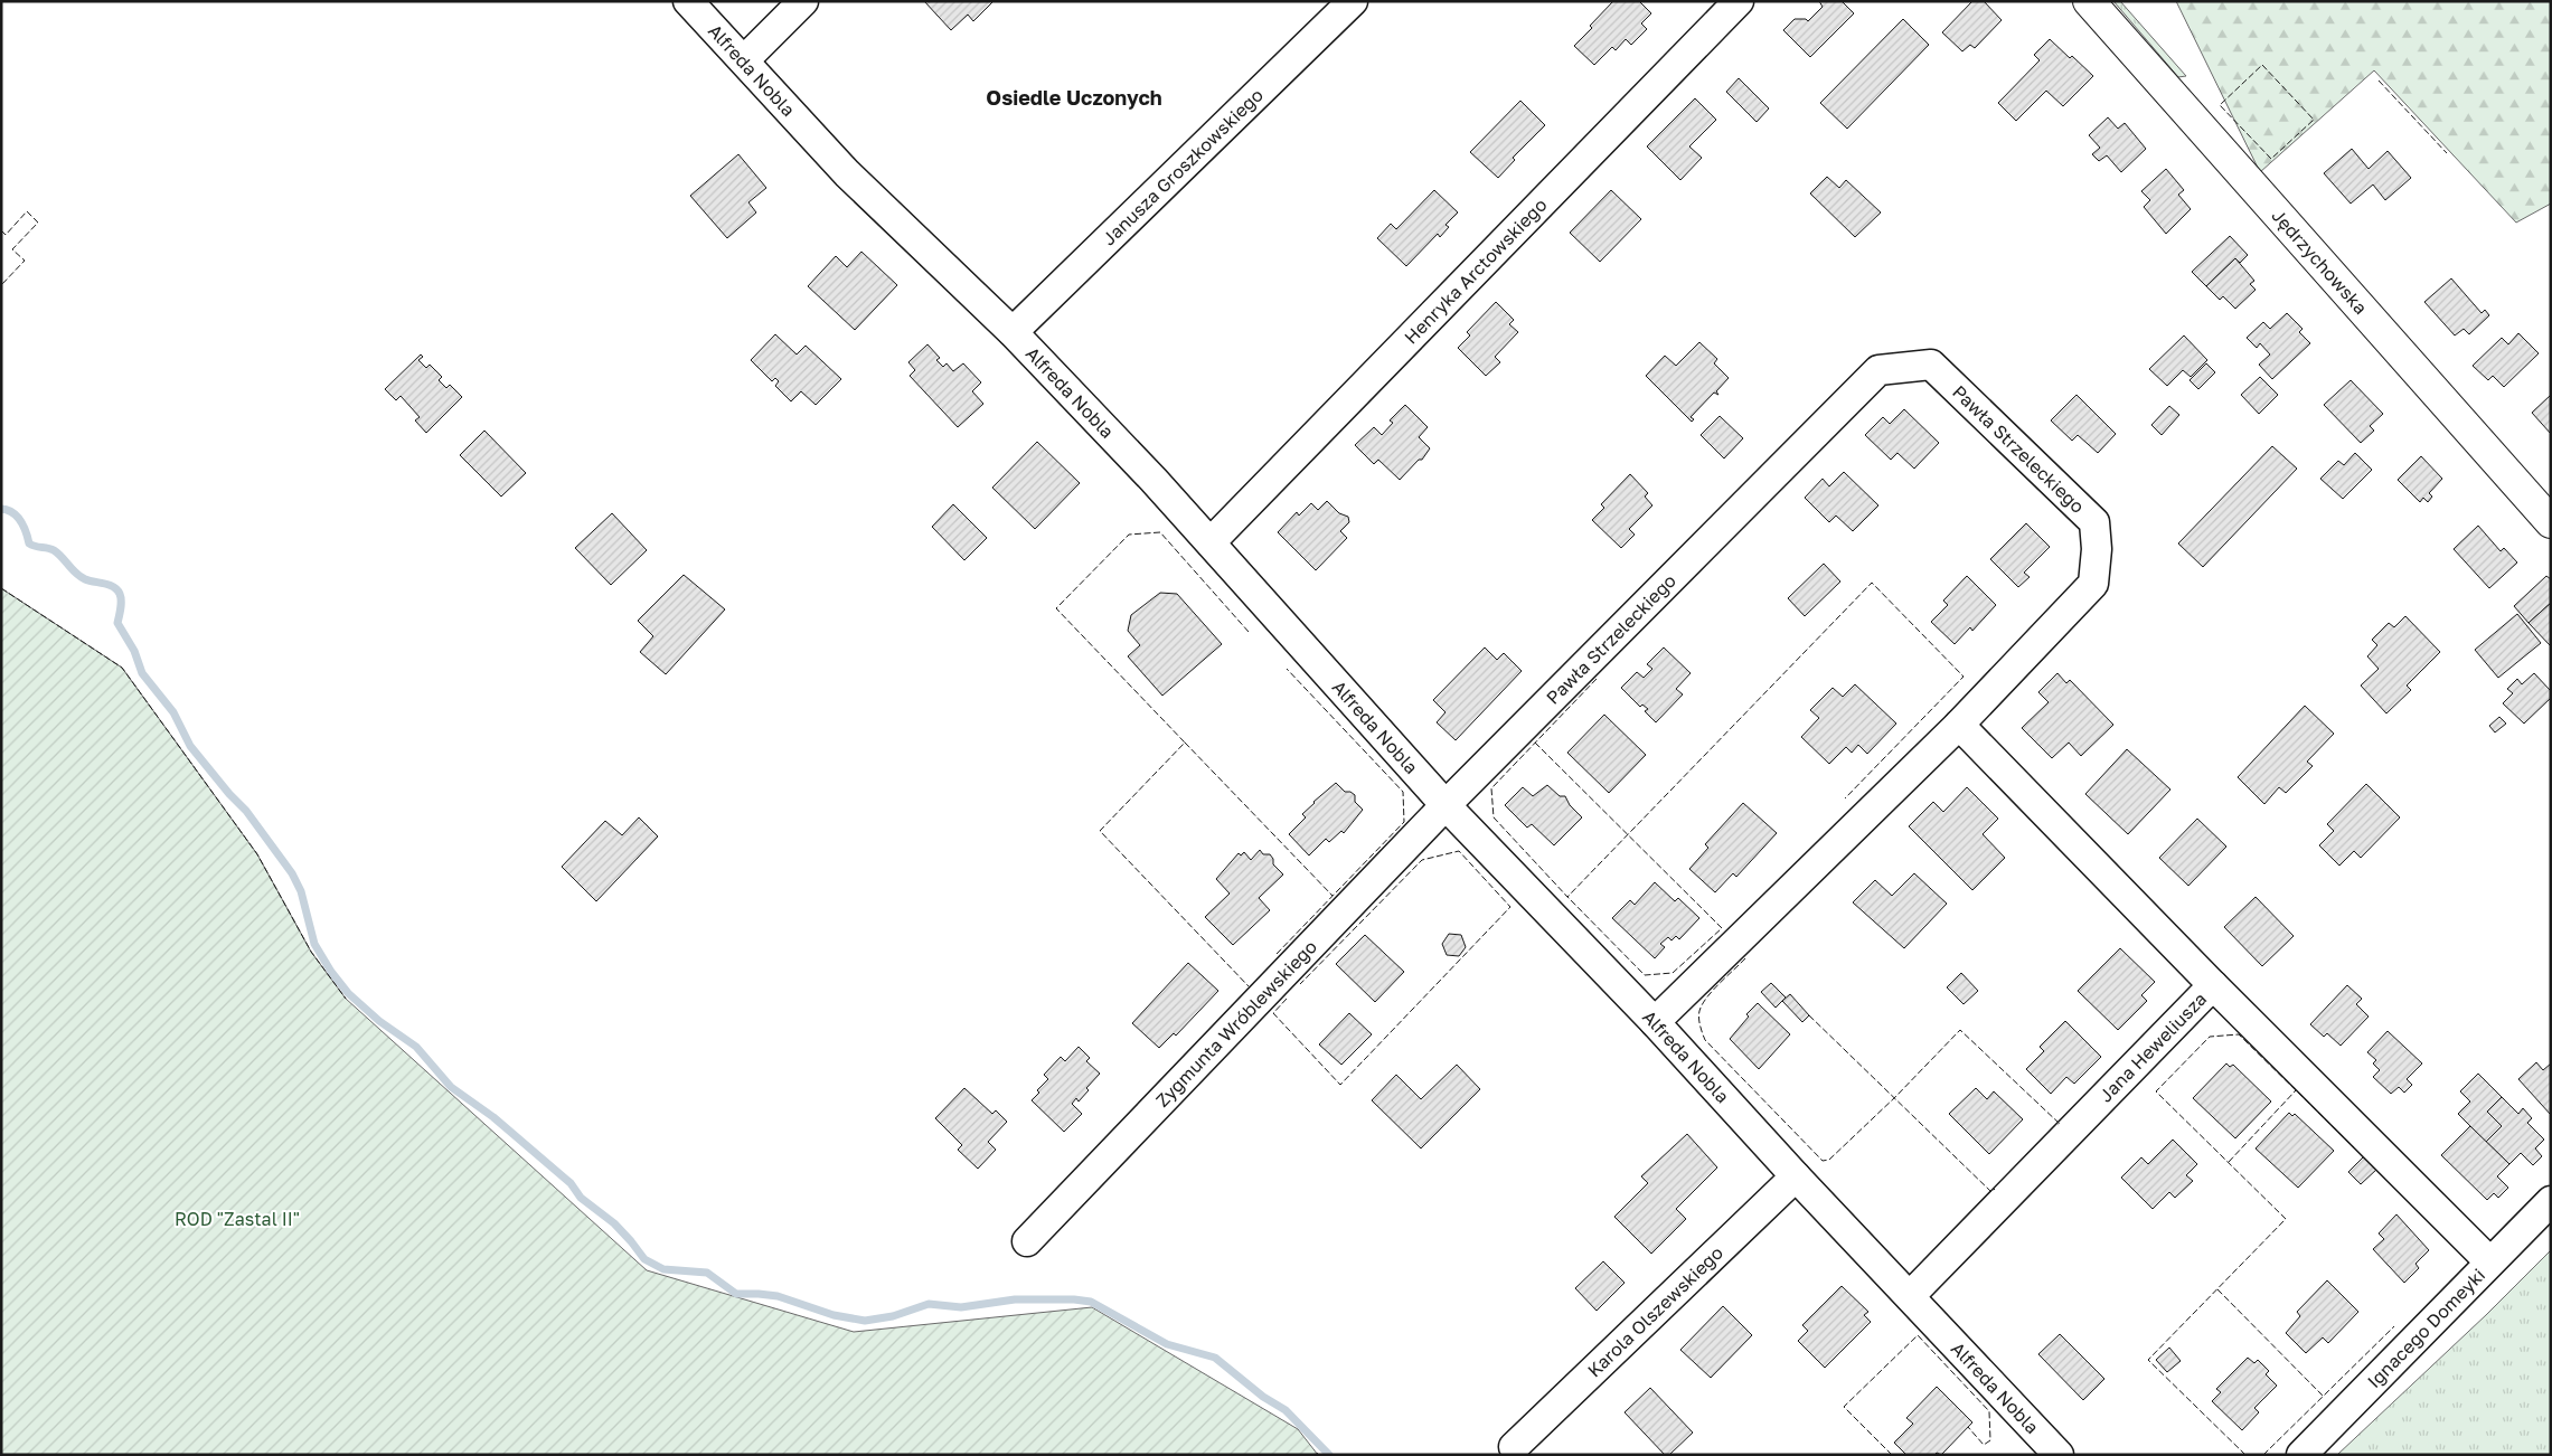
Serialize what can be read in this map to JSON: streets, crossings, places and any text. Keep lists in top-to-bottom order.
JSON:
{
  "streets": {
    "main road": ["Jędrzychowska"],
    "street": [
      "Alfreda Nobla",
      "Janusza Groszkowskiego",
      "Henryka Arctowskiego",
      "Pawła Strzeleckiego",
      "Zygmunta Wróblewskiego",
      "Jana Heweliusza",
      "Karola Olszewskiego",
      "Ignacego Domeyki"
    ]
  },
  "crossings": [
    ["Alfreda Nobla", "Janusza Groszkowskiego"],
    ["Alfreda Nobla", "Henryka Arctowskiego"],
    ["Alfreda Nobla", "Pawła Strzeleckiego"],
    ["Alfreda Nobla", "Zygmunta Wróblewskiego"],
    ["Alfreda Nobla", "Jana Heweliusza"],
    ["Alfreda Nobla", "Karola Olszewskiego"],
    ["Pawła Strzeleckiego", "Zygmunta Wróblewskiego"],
    ["Pawła Strzeleckiego", "Jana Heweliusza"]
  ],
  "districts": ["Osiedle Uczonych"],
  "parks": ["ROD \"Zastal II\""]
}
